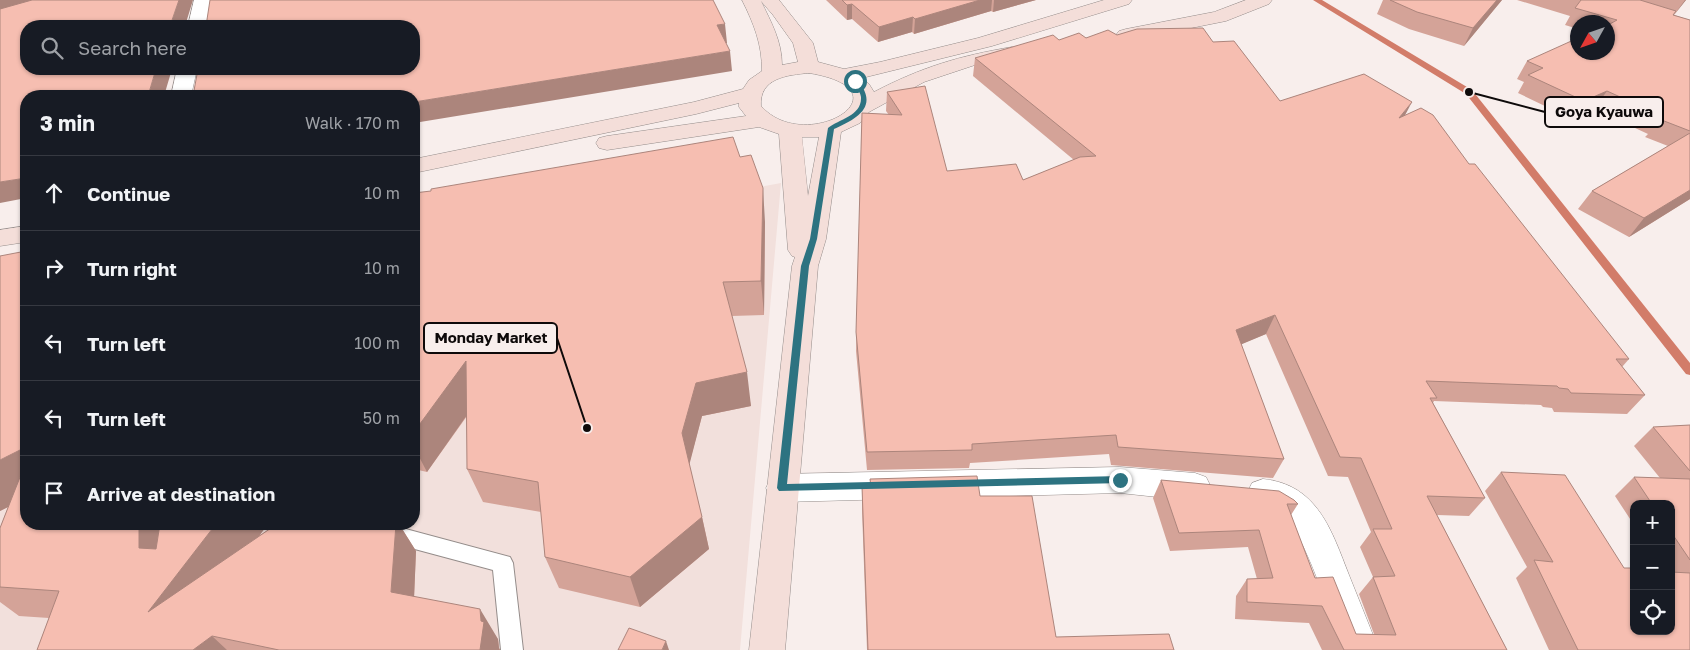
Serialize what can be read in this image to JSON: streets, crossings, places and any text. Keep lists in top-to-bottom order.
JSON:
{
  "places": ["Goya Kyauwa", "Monday Market"],
  "north": "bottom left",
  "page": {
    "search": "Search here",
    "heading": ["3 min", "Walk · 170 m"],
    "list": [
      ["Continue", "10 m"],
      ["Turn right", "10 m"],
      ["Turn left", "100 m"],
      ["Turn left", "50 m"],
      "Arrive at destination"
    ],
    "map_buttons": ["+", "−"]
  }
}
